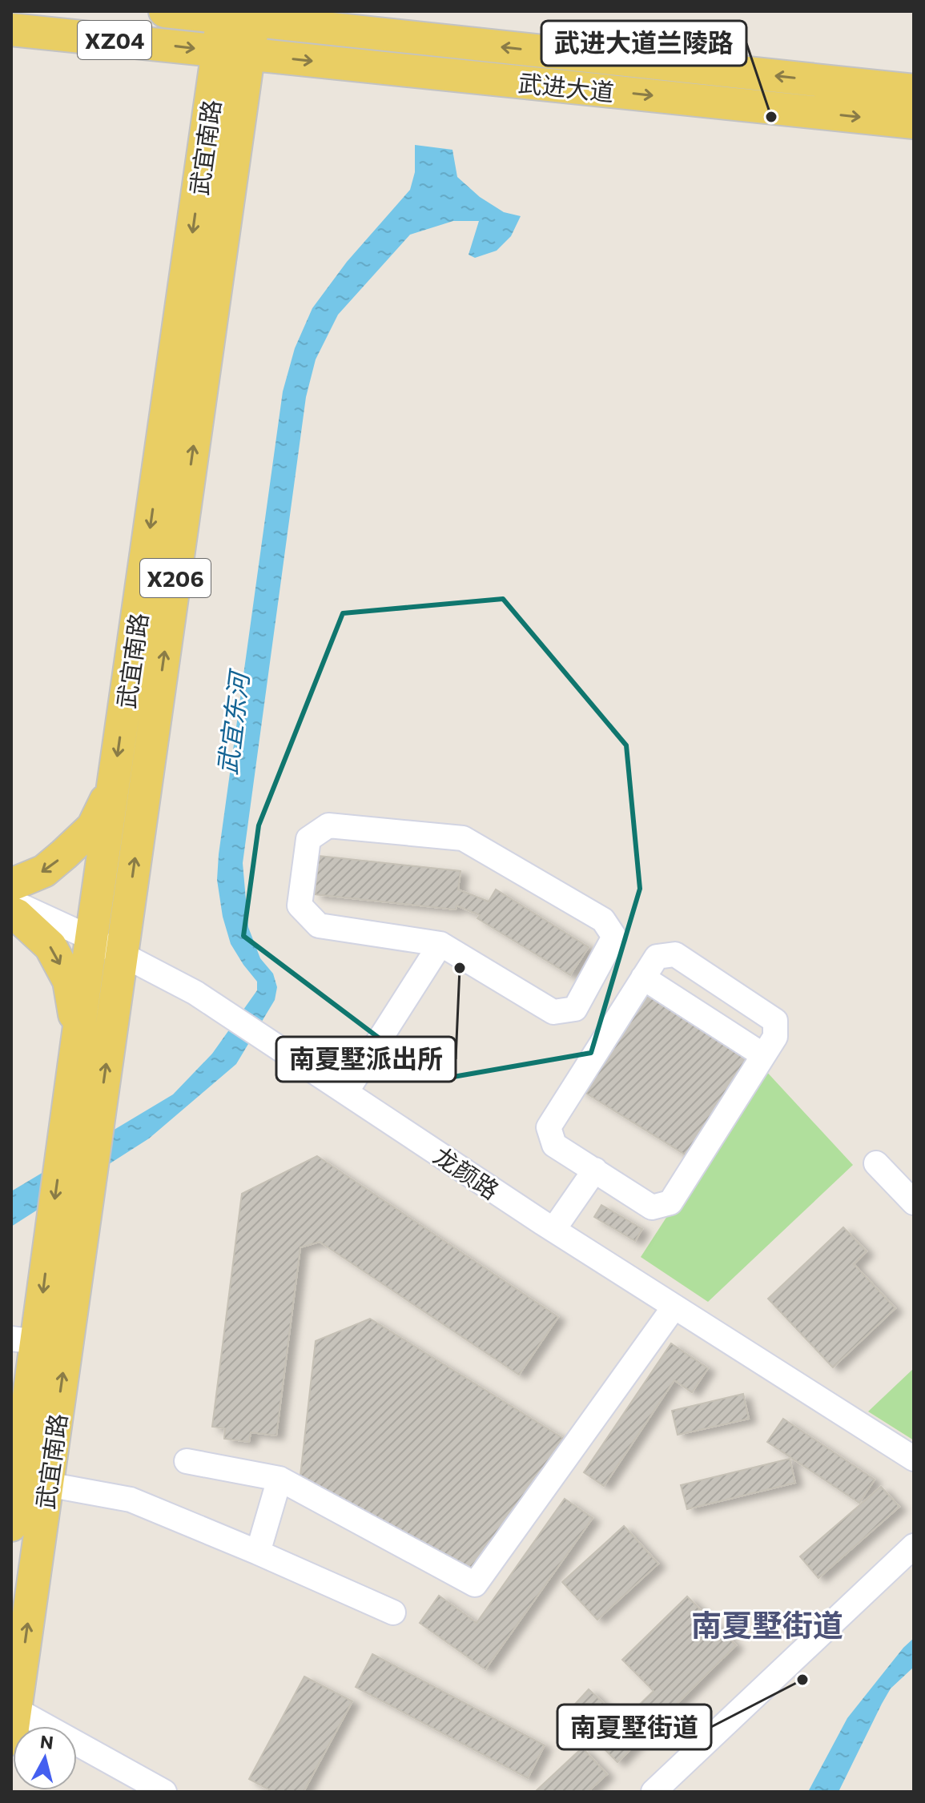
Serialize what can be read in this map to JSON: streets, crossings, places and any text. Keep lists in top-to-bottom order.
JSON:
{
  "streets": {
    "main road": [
      "XZ04",
      "武进大道",
      "武宜南路",
      "X206"
    ],
    "street": ["龙颜路"]
  },
  "crossings": [
    ["XZ04", "武进大道"],
    ["XZ04", "武宜南路"],
    ["武进大道", "武宜南路"],
    ["武宜南路", "龙颜路"]
  ],
  "districts": ["南夏墅街道"],
  "water": ["武宜东河"],
  "places": ["武进大道兰陵路", "南夏墅派出所", "南夏墅街道"],
  "north": "top"
}
